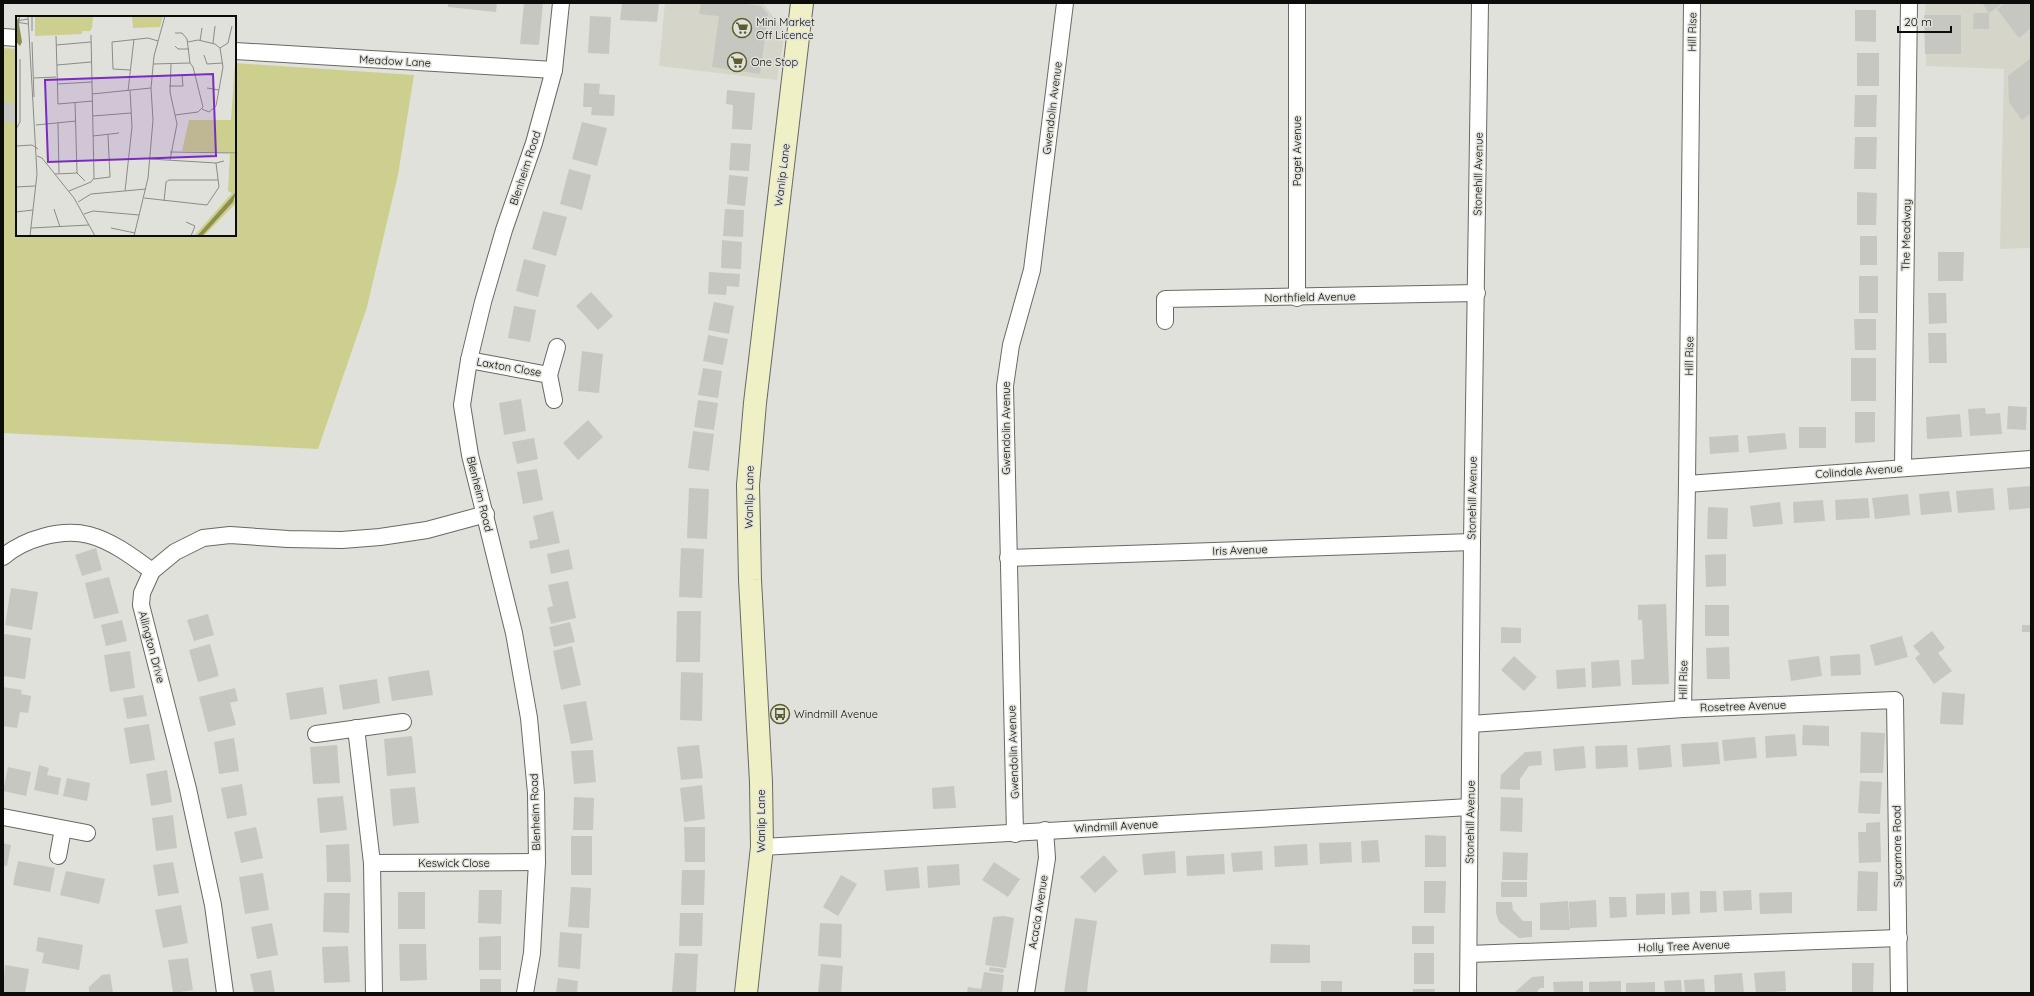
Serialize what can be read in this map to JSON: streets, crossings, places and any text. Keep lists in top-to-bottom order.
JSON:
{
  "streets": {
    "street": [
      "Hill Rise",
      "Meadow Lane",
      "Gwendolin Avenue",
      "Paget Avenue",
      "Blenheim Road",
      "Stonehill Avenue",
      "Wanlip Lane",
      "The Meadway",
      "Northfield Avenue",
      "Laxton Close",
      "Colindale Avenue",
      "Iris Avenue",
      "Allington Drive",
      "Rosetree Avenue",
      "Windmill Avenue",
      "Sycamore Road",
      "Keswick Close",
      "Acacia Avenue",
      "Holly Tree Avenue"
    ]
  },
  "crossings": [
    ["Hill Rise", "Colindale Avenue"],
    ["Hill Rise", "Rosetree Avenue"],
    ["Meadow Lane", "Blenheim Road"],
    ["Gwendolin Avenue", "Iris Avenue"],
    ["Gwendolin Avenue", "Windmill Avenue"],
    ["Paget Avenue", "Northfield Avenue"],
    ["Blenheim Road", "Laxton Close"],
    ["Blenheim Road", "Allington Drive"],
    ["Blenheim Road", "Keswick Close"],
    ["Stonehill Avenue", "Northfield Avenue"],
    ["Stonehill Avenue", "Iris Avenue"],
    ["Stonehill Avenue", "Rosetree Avenue"],
    ["Stonehill Avenue", "Windmill Avenue"],
    ["Stonehill Avenue", "Holly Tree Avenue"],
    ["Wanlip Lane", "Windmill Avenue"],
    ["The Meadway", "Colindale Avenue"],
    ["Rosetree Avenue", "Sycamore Road"],
    ["Windmill Avenue", "Acacia Avenue"],
    ["Sycamore Road", "Holly Tree Avenue"]
  ],
  "places": {
    "supermarket": ["Mini Market Off Licence", "One Stop"],
    "bus stop": ["Windmill Avenue"]
  },
  "scale_bar": "20 m"
}
